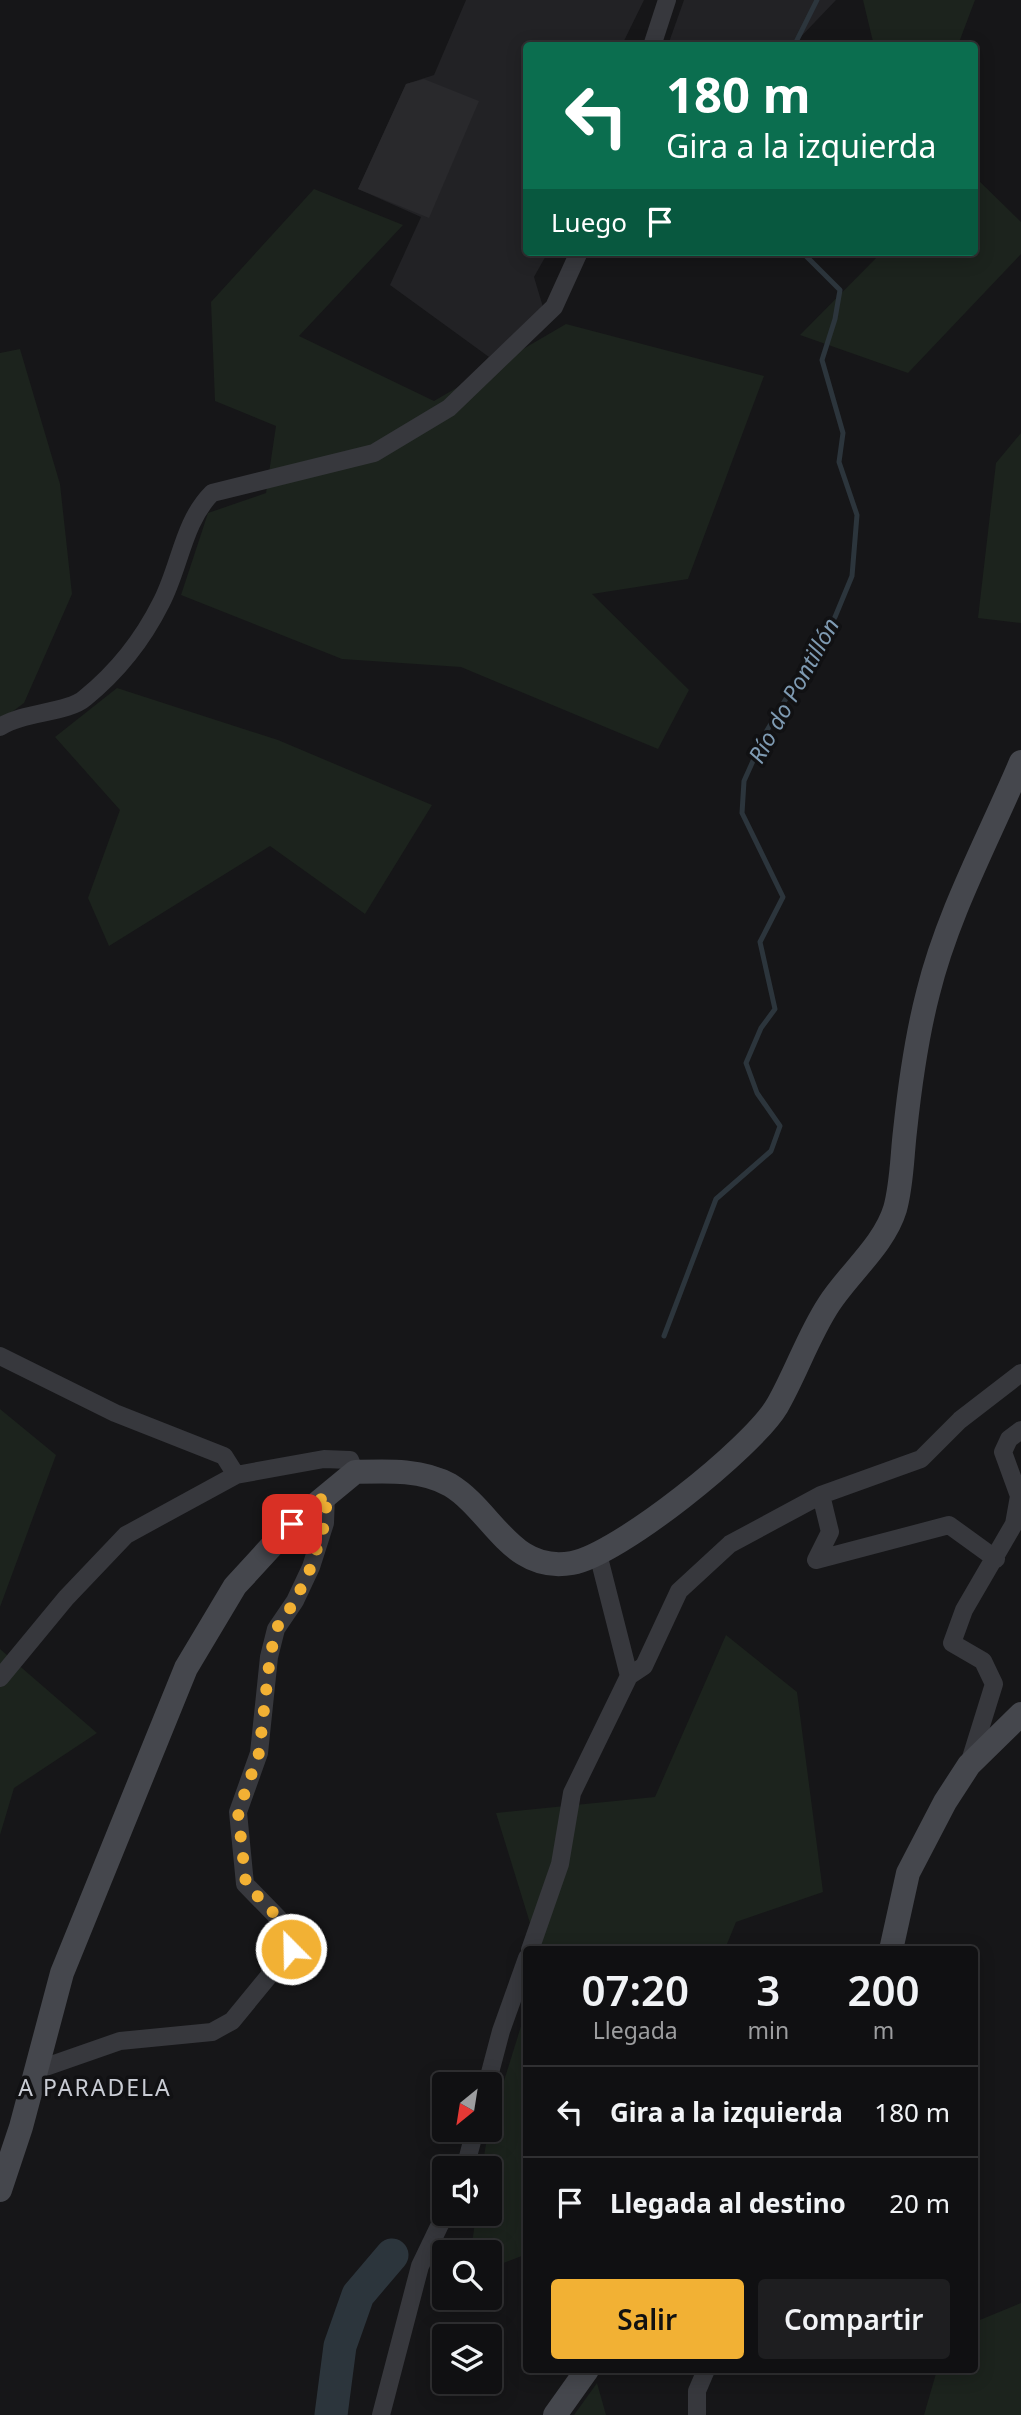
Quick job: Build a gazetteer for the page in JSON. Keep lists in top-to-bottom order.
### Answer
{
  "districts": ["A PARADELA"],
  "water": ["Río do Pontillón"],
  "north": "bottom left",
  "page": {
    "turn": ["180 m", "Gira a la izquierda"],
    "then": "Luego",
    "eta": [
      "07:20",
      "Llegada",
      "3",
      "min",
      "200",
      "m"
    ],
    "list": [
      {
        "name": "Gira a la izquierda",
        "value": "180 m"
      },
      {
        "name": "Llegada al destino",
        "value": "20 m"
      }
    ],
    "buttons": ["Salir", "Compartir"]
  }
}
